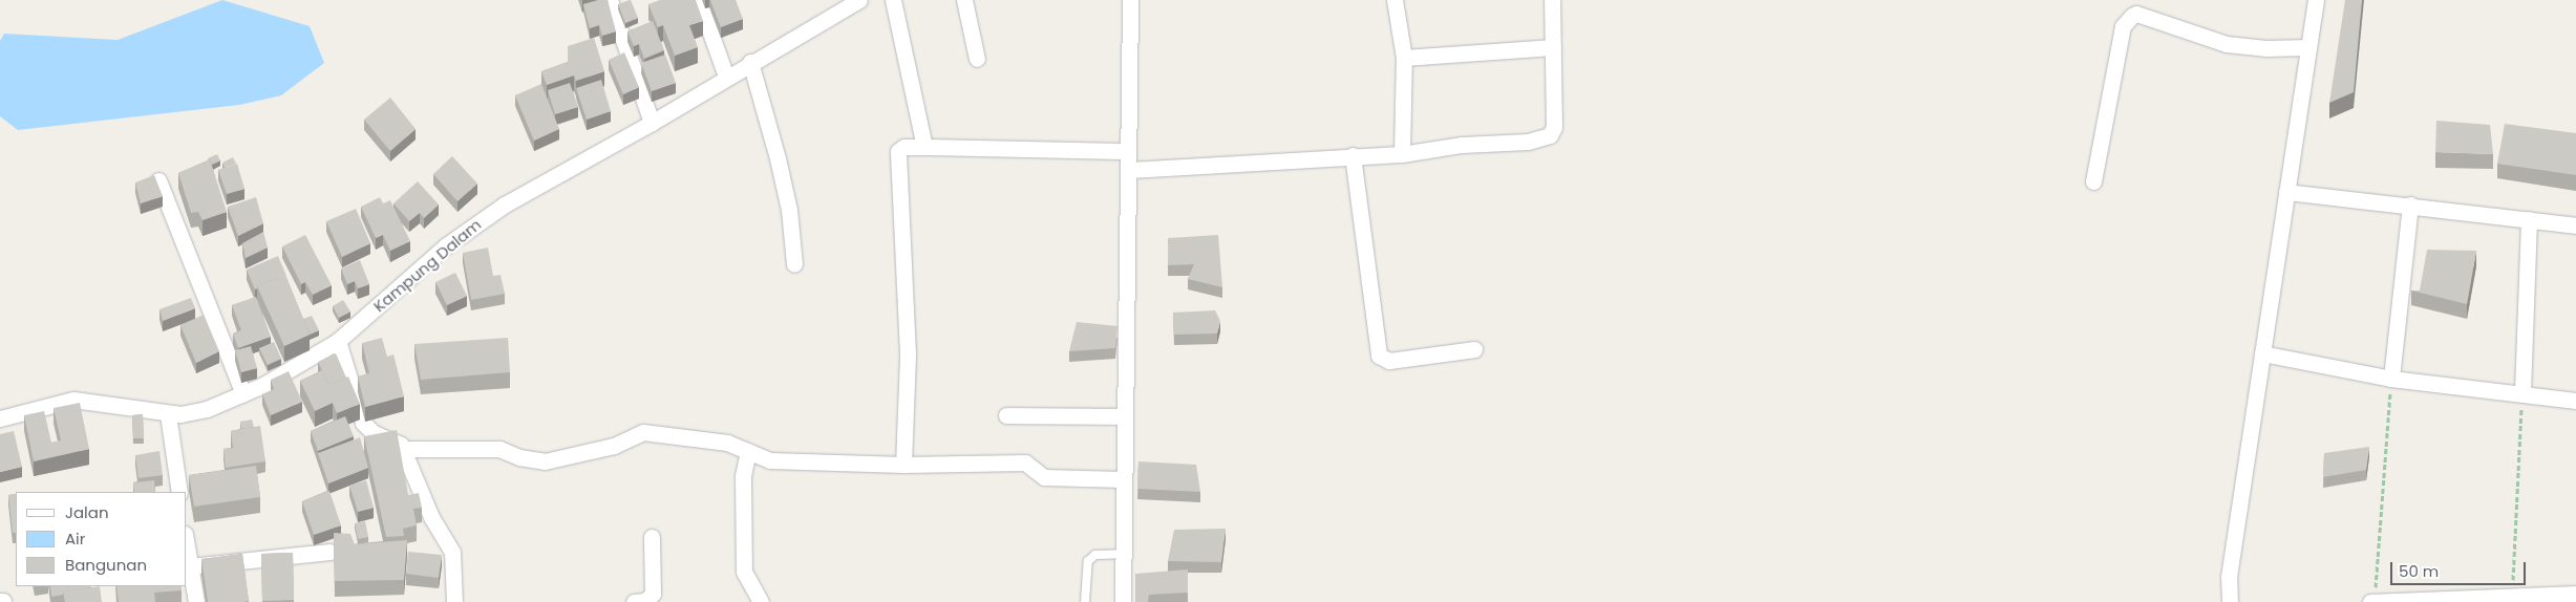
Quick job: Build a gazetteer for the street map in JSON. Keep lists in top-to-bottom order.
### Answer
{
  "streets": {
    "street": ["Kampung Dalam"]
  },
  "legend": ["Jalan", "Air", "Bangunan"],
  "scale_bar": "50 m"
}
